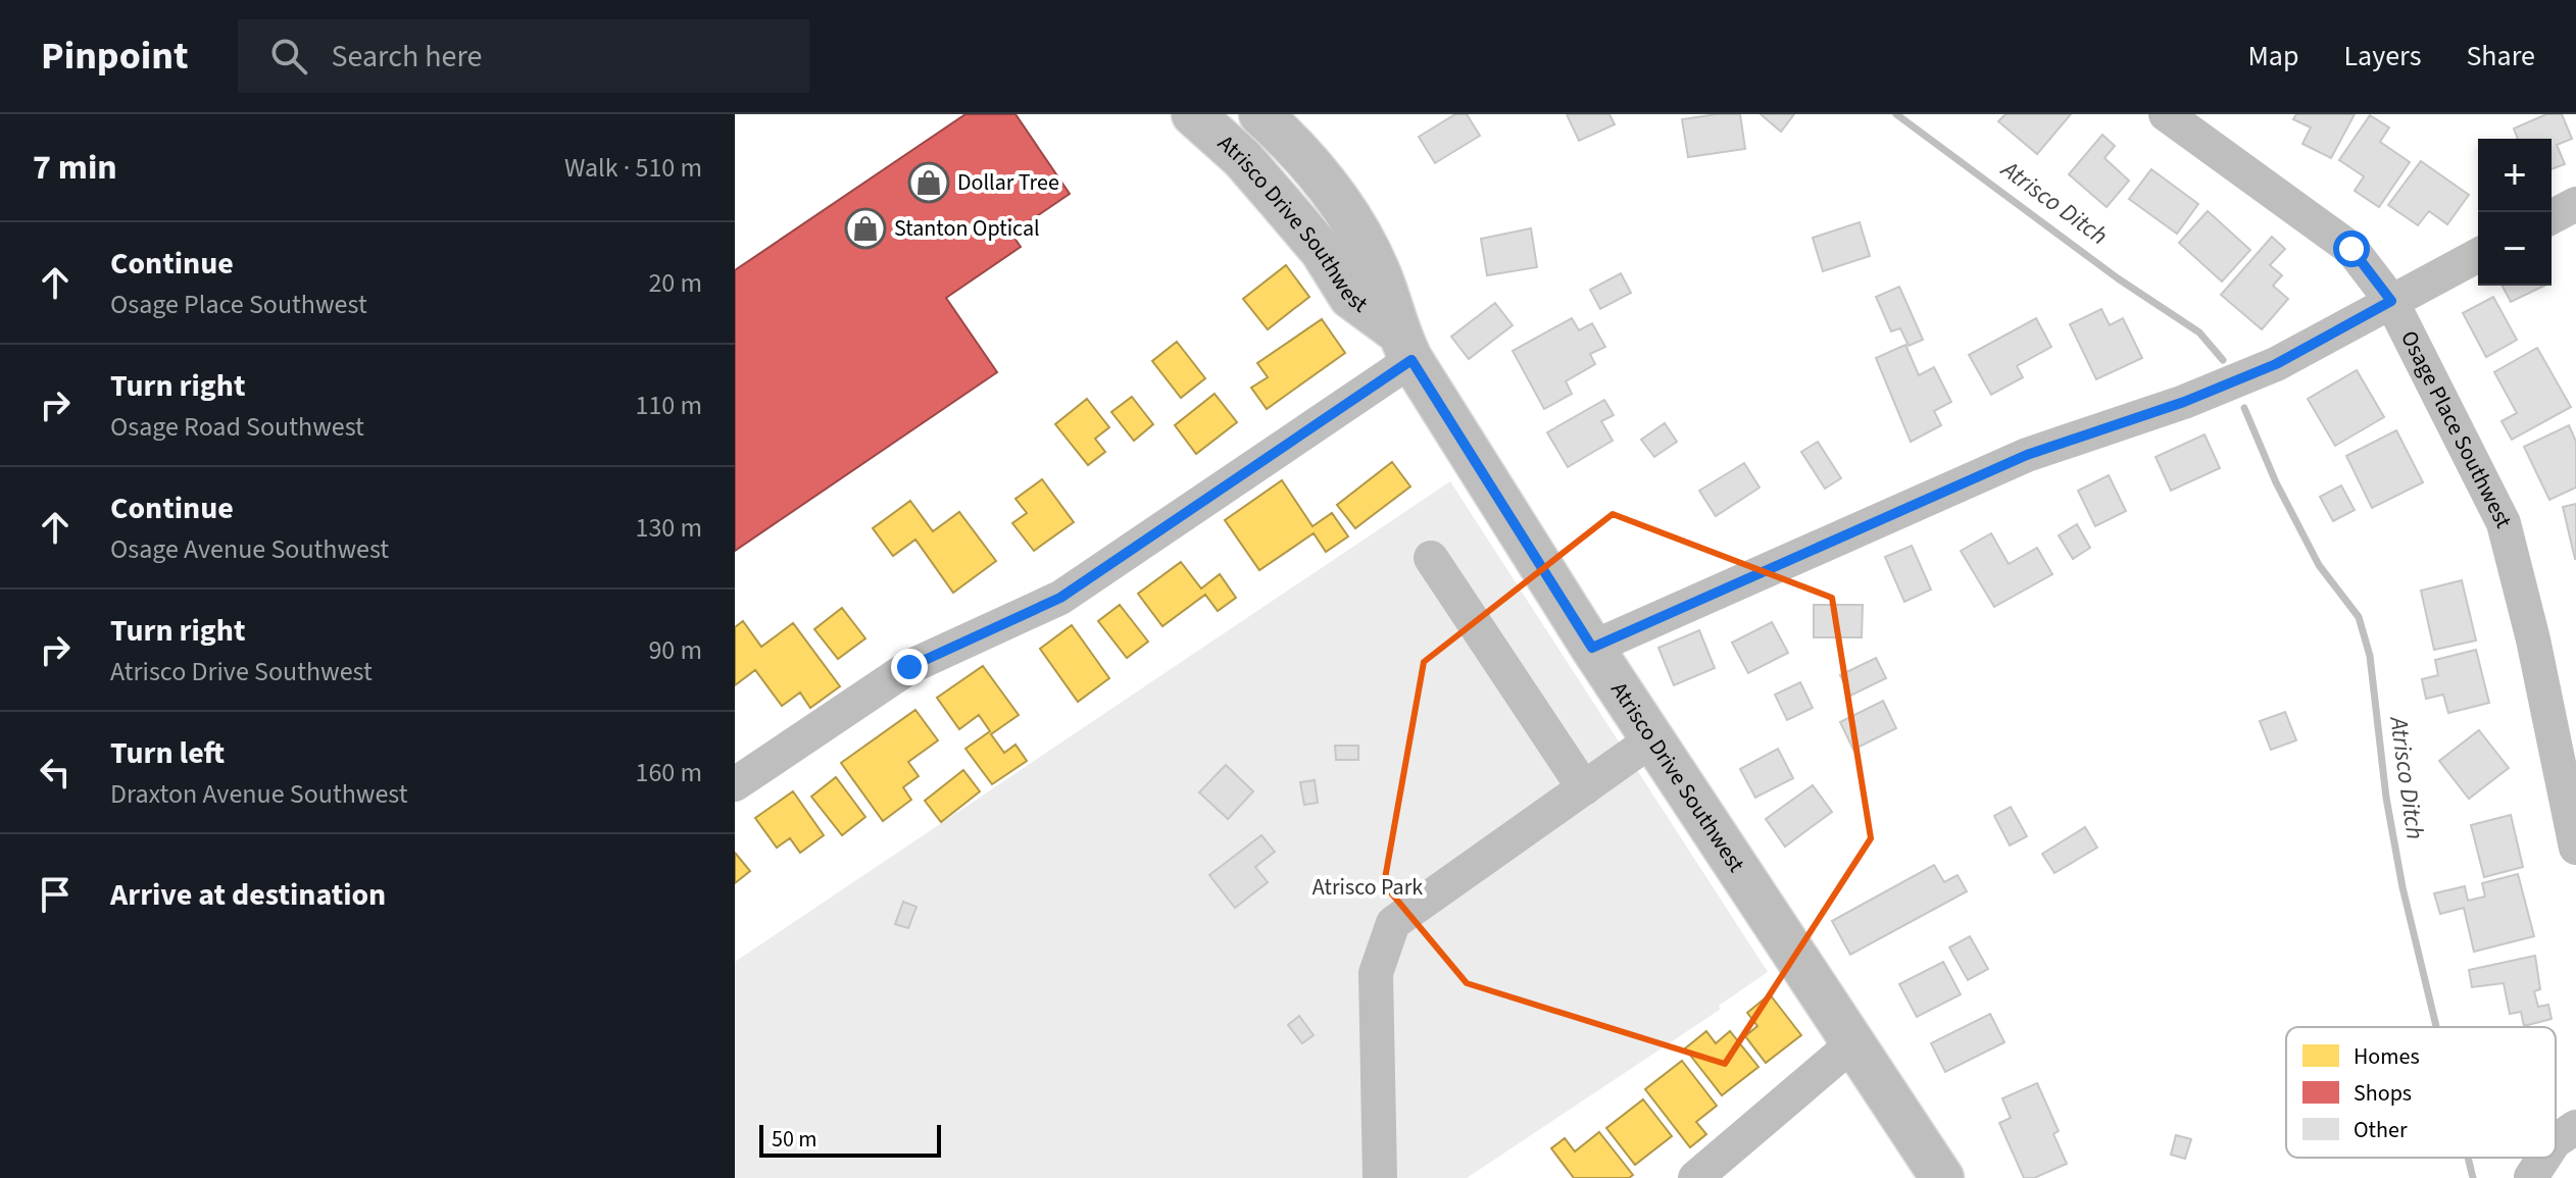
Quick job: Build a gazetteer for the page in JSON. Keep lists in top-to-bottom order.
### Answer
{
  "streets": {
    "main road": ["Atrisco Drive Southwest"],
    "street": ["Osage Place Southwest"]
  },
  "water": ["Atrisco Ditch"],
  "parks": ["Atrisco Park"],
  "places": {
    "shop": ["Dollar Tree", "Stanton Optical"]
  },
  "legend": ["Homes", "Shops", "Other"],
  "scale_bar": "50 m",
  "page": {
    "header": "Pinpoint",
    "search": "Search here",
    "nav": ["Map", "Layers", "Share"],
    "heading": ["7 min", "Walk · 510 m"],
    "map_buttons": ["+", "−"],
    "list": [
      ["Continue", "Osage Place Southwest", "20 m"],
      ["Turn right", "Osage Road Southwest", "110 m"],
      ["Continue", "Osage Avenue Southwest", "130 m"],
      ["Turn right", "Atrisco Drive Southwest", "90 m"],
      ["Turn left", "Draxton Avenue Southwest", "160 m"],
      "Arrive at destination"
    ],
    "scale": "50 m"
  }
}
